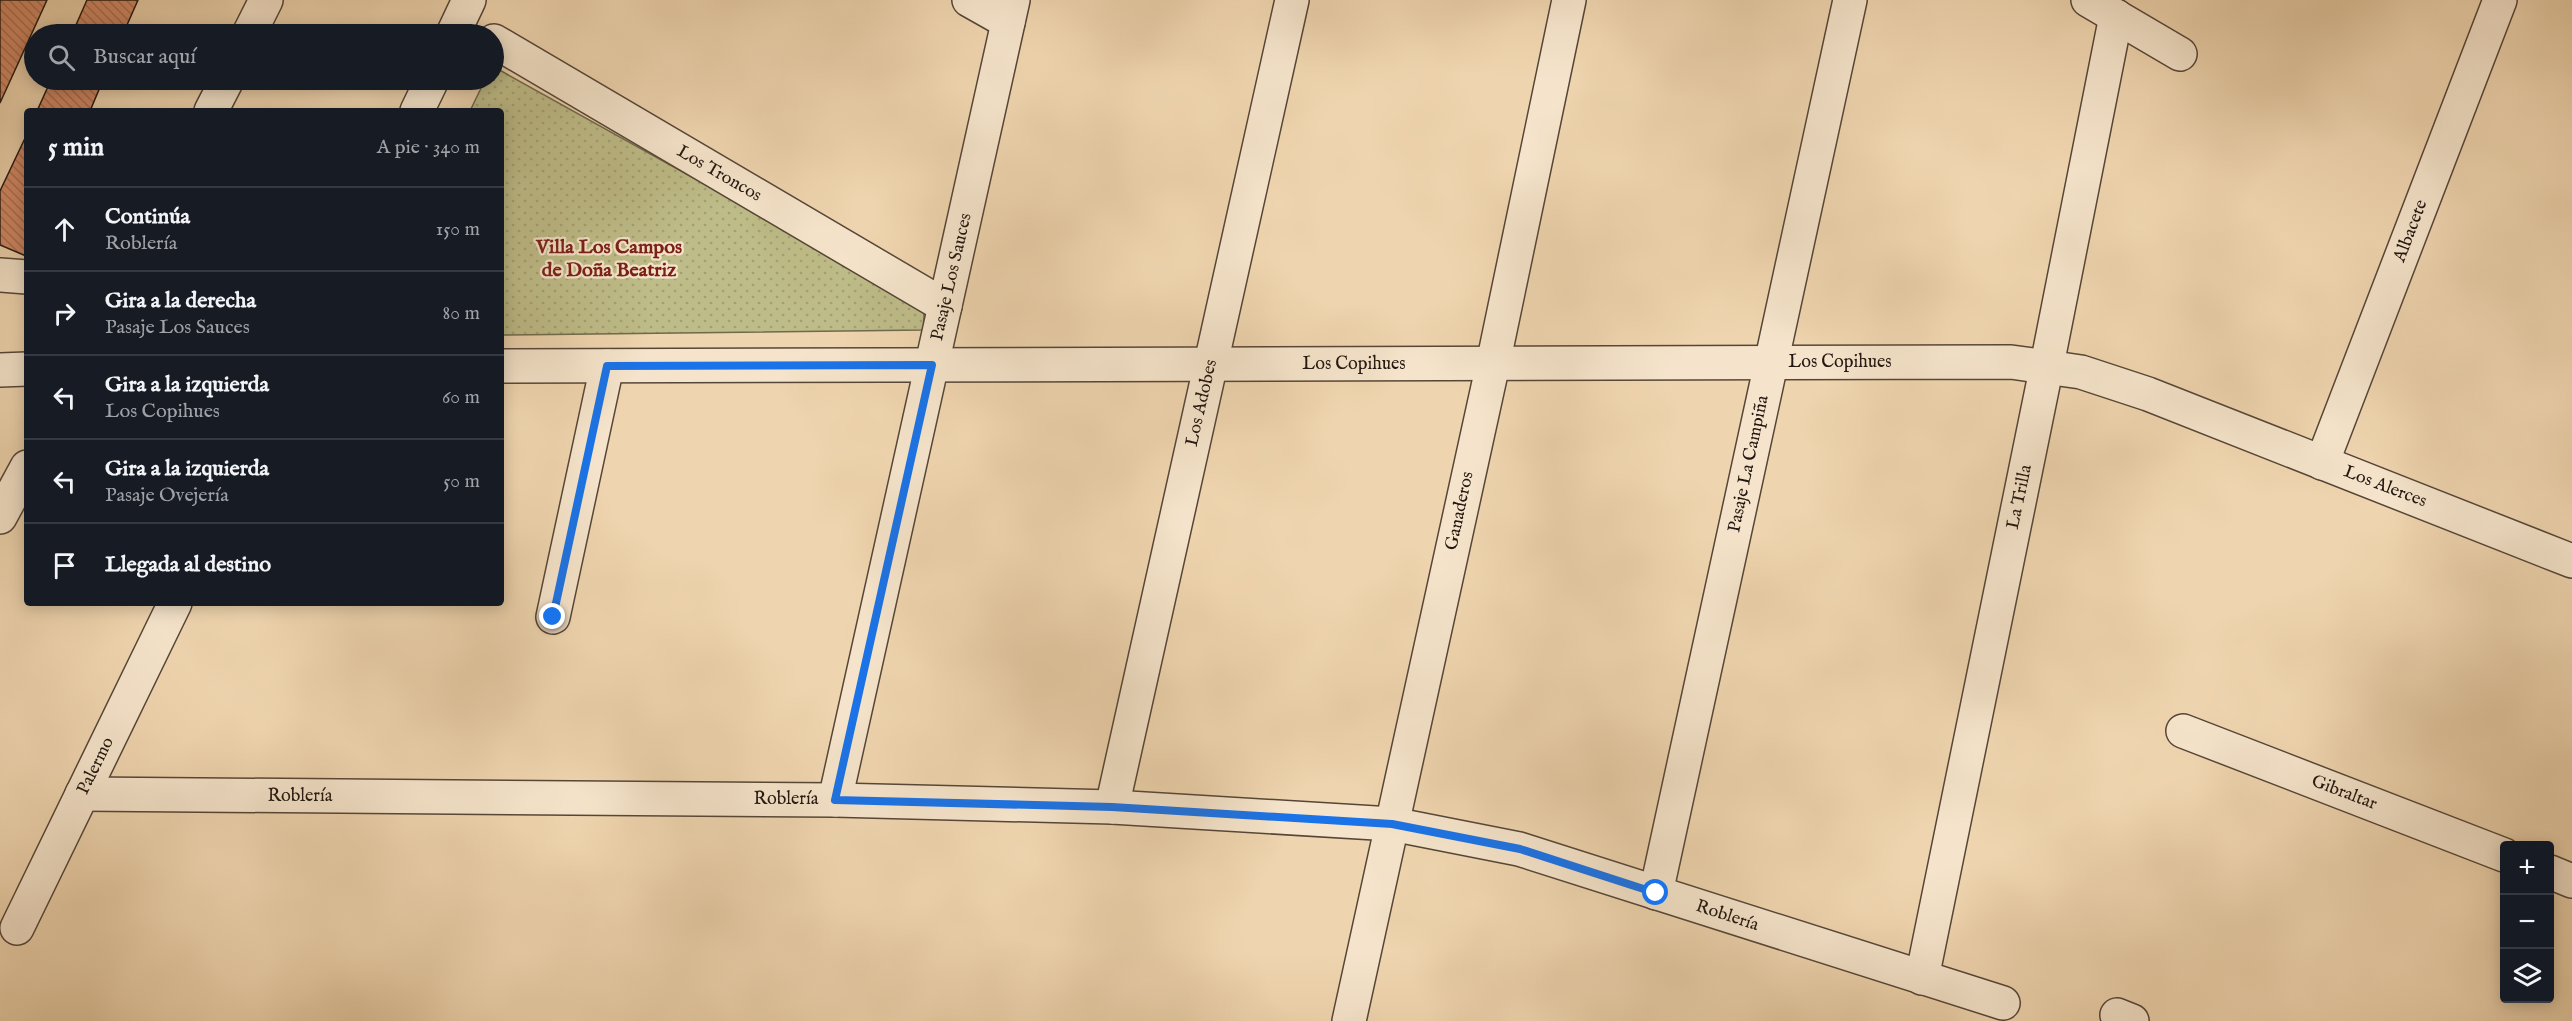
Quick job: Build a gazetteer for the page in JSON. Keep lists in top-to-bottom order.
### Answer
{
  "streets": {
    "street": [
      "Los Troncos",
      "Albacete",
      "Pasaje Los Sauces",
      "Los Copihues",
      "Los Adobes",
      "Pasaje La Campiña",
      "Los Alerces",
      "La Trilla",
      "Ganaderos",
      "Palermo",
      "Gibraltar",
      "Roblería"
    ]
  },
  "crossings": [
    ["Los Troncos", "Pasaje Los Sauces"],
    ["Albacete", "Los Alerces"],
    ["Pasaje Los Sauces", "Los Copihues"],
    ["Pasaje Los Sauces", "Roblería"],
    ["Los Copihues", "Los Adobes"],
    ["Los Copihues", "Pasaje La Campiña"],
    ["Los Copihues", "Los Alerces"],
    ["Los Copihues", "La Trilla"],
    ["Los Copihues", "Ganaderos"],
    ["Los Adobes", "Roblería"],
    ["Pasaje La Campiña", "Roblería"],
    ["La Trilla", "Roblería"],
    ["Ganaderos", "Roblería"],
    ["Palermo", "Roblería"]
  ],
  "districts": ["Villa Los Campos de Doña Beatriz"],
  "page": {
    "search": "Buscar aquí",
    "heading": ["5 min", "A pie · 340 m"],
    "list": [
      ["Continúa", "Roblería", "150 m"],
      ["Gira a la derecha", "Pasaje Los Sauces", "80 m"],
      ["Gira a la izquierda", "Los Copihues", "60 m"],
      ["Gira a la izquierda", "Pasaje Ovejería", "50 m"],
      "Llegada al destino"
    ],
    "map_buttons": ["+", "−"]
  }
}
